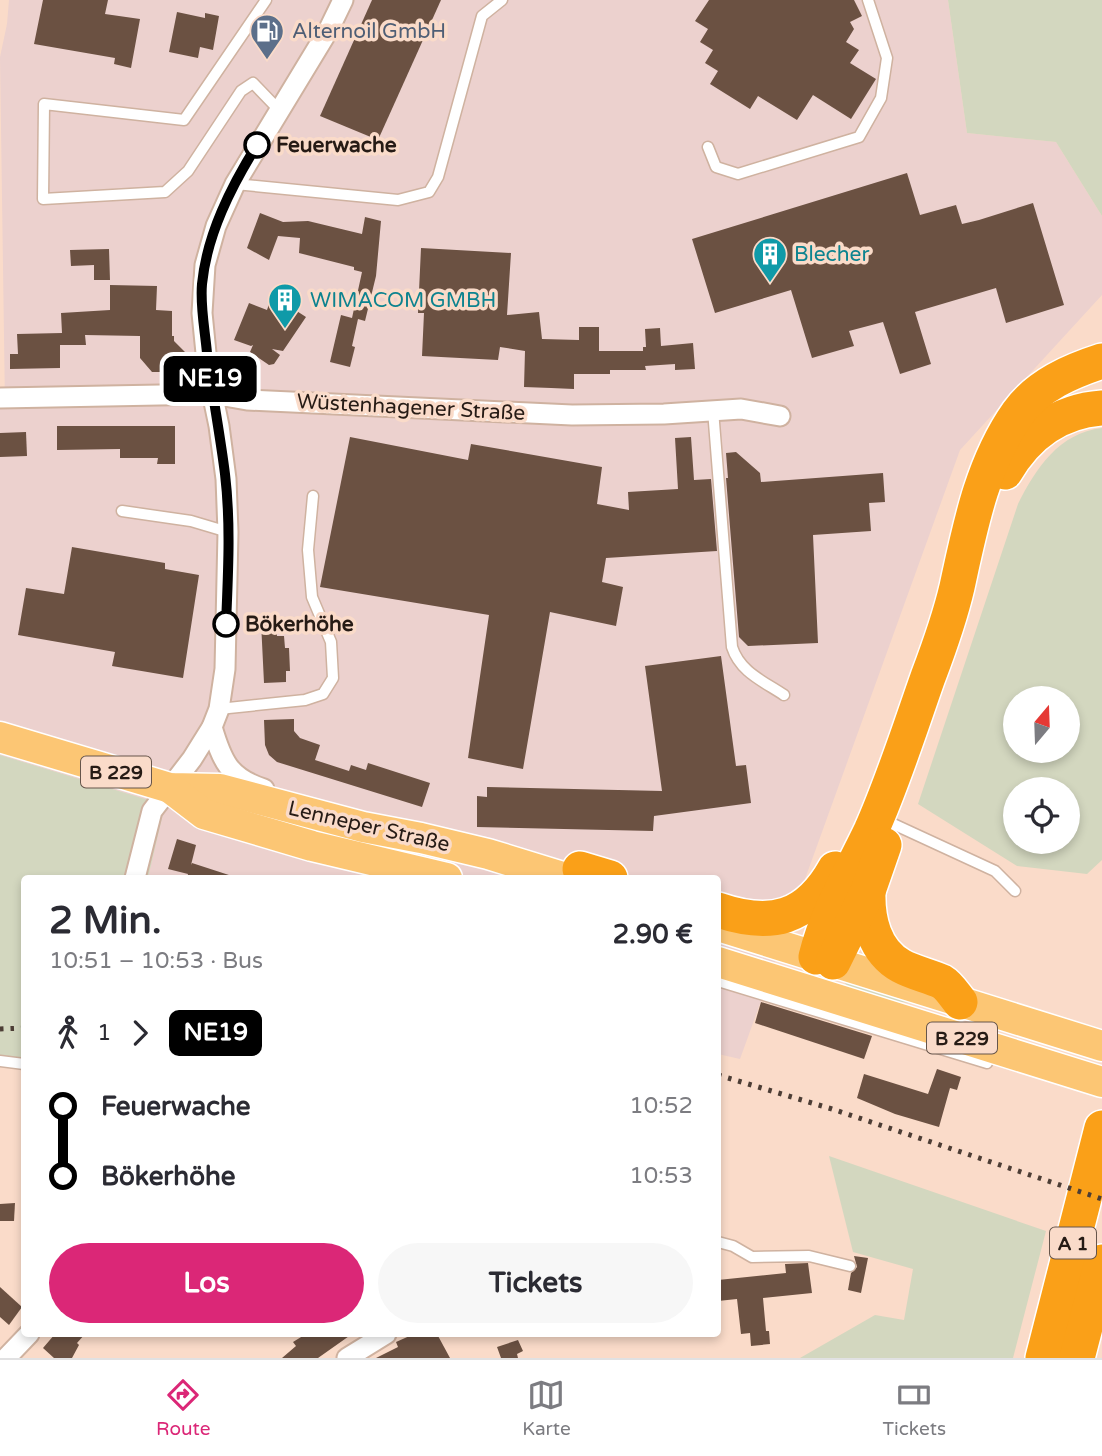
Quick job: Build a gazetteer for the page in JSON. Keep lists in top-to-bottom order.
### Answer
{
  "streets": {
    "highway": ["A 1"],
    "main road": ["B 229", "Lenneper Straße"],
    "street": ["Wüstenhagener Straße"]
  },
  "places": {
    "fuel station": ["Alternoil GmbH"],
    "other": ["Feuerwache", "Bökerhöhe"],
    "building": ["Blecher", "WIMACOM GMBH"]
  },
  "lines": ["bus line NE19"],
  "north": "top",
  "page": {
    "on_map": "NE19",
    "heading": ["2 Min.", "10:51 – 10:53 · Bus", "2.90 €"],
    "legs": ["1", "NE19"],
    "list": [
      {
        "name": "Feuerwache",
        "value": "10:52"
      },
      {
        "name": "Bökerhöhe",
        "value": "10:53"
      }
    ],
    "buttons": ["Los", "Tickets"],
    "tabs": ["Route", "Karte", "Tickets"]
  }
}
